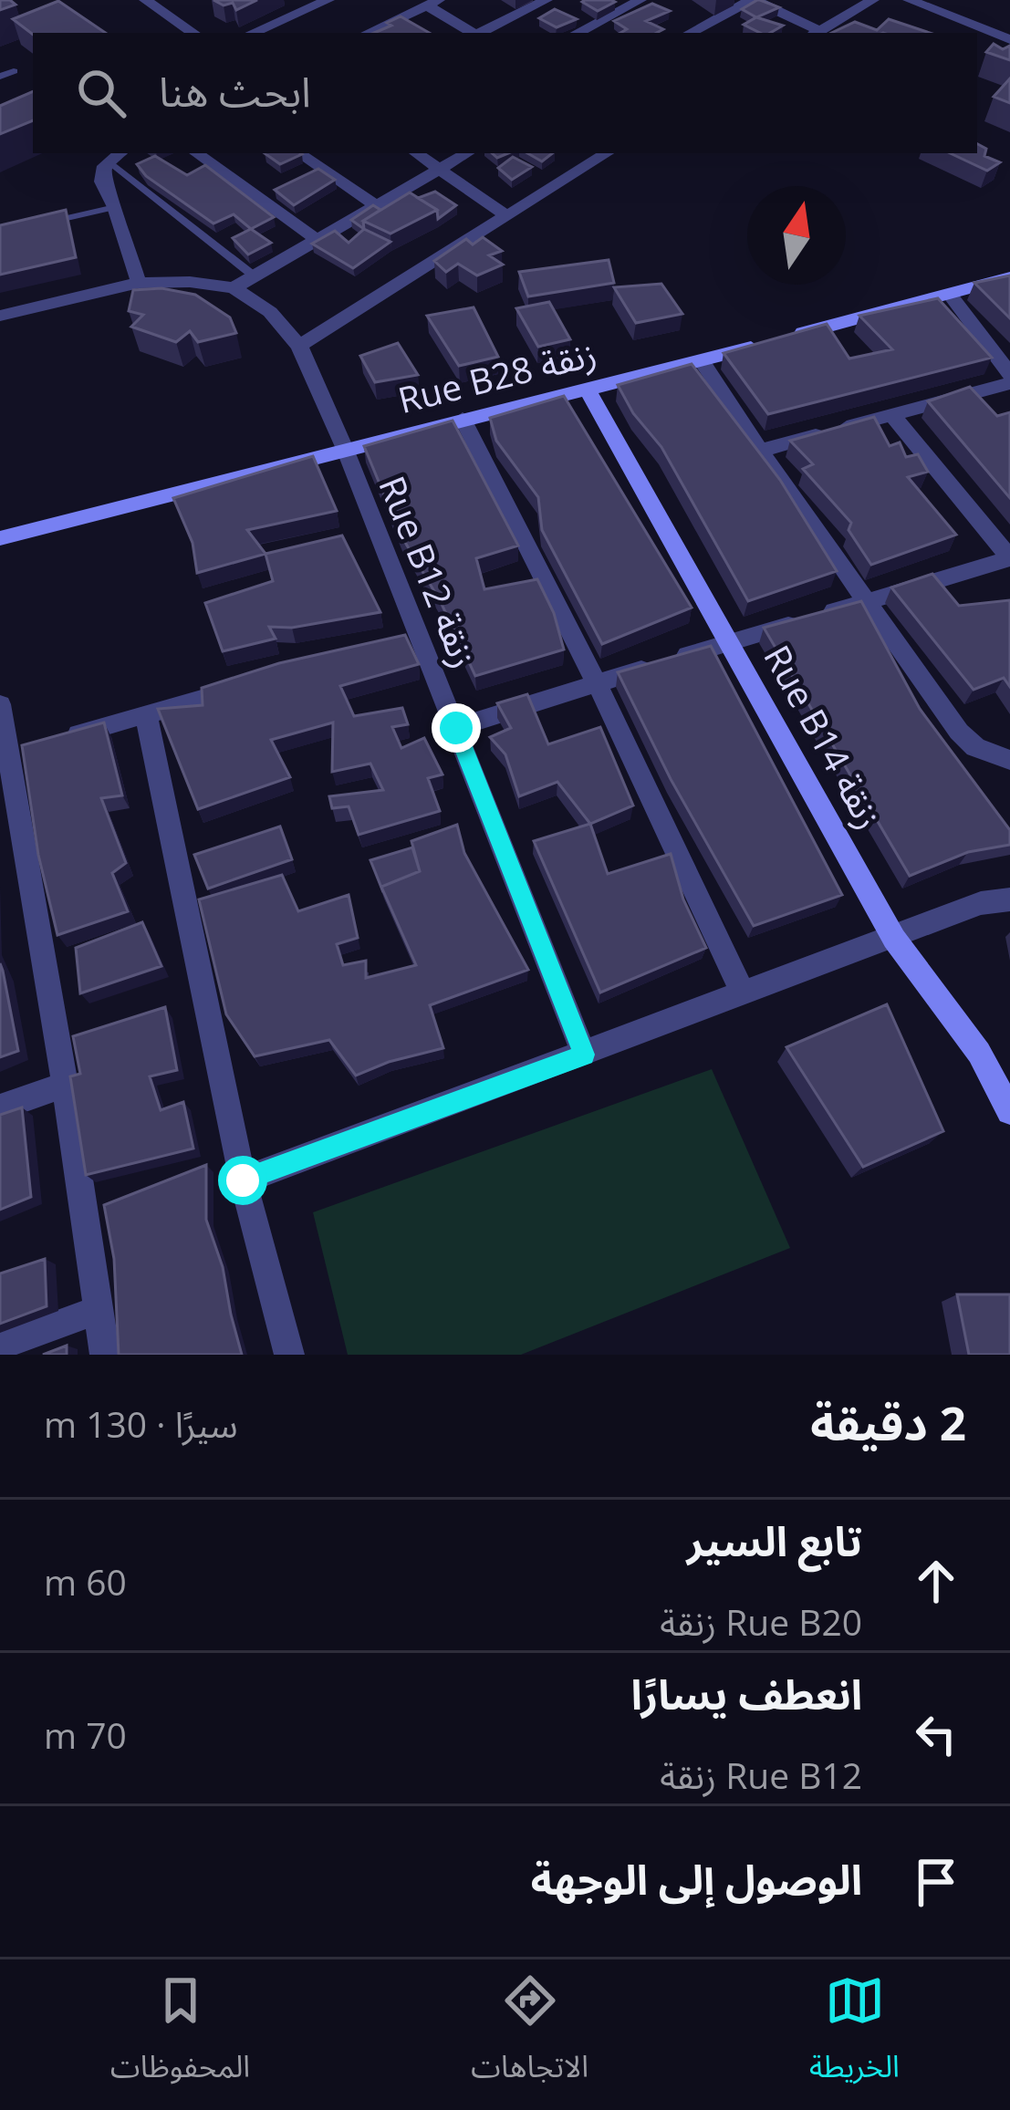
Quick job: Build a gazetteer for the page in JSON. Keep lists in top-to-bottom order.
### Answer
{
  "streets": {
    "street": ["Rue B28 زنقة", "Rue B12 زنقة", "Rue B14 زنقة"]
  },
  "crossings": [
    ["Rue B28 زنقة", "Rue B12 زنقة"],
    ["Rue B28 زنقة", "Rue B14 زنقة"]
  ],
  "north": "top",
  "page": {
    "search": "ابحث هنا",
    "heading": ["2 دقيقة", "سيرًا · 130 m"],
    "list": [
      ["تابع السير", "Rue B20 زنقة", "60 m"],
      ["انعطف يسارًا", "Rue B12 زنقة", "70 m"],
      "الوصول إلى الوجهة"
    ],
    "nav": ["الخريطة", "الاتجاهات", "المحفوظات"]
  }
}
